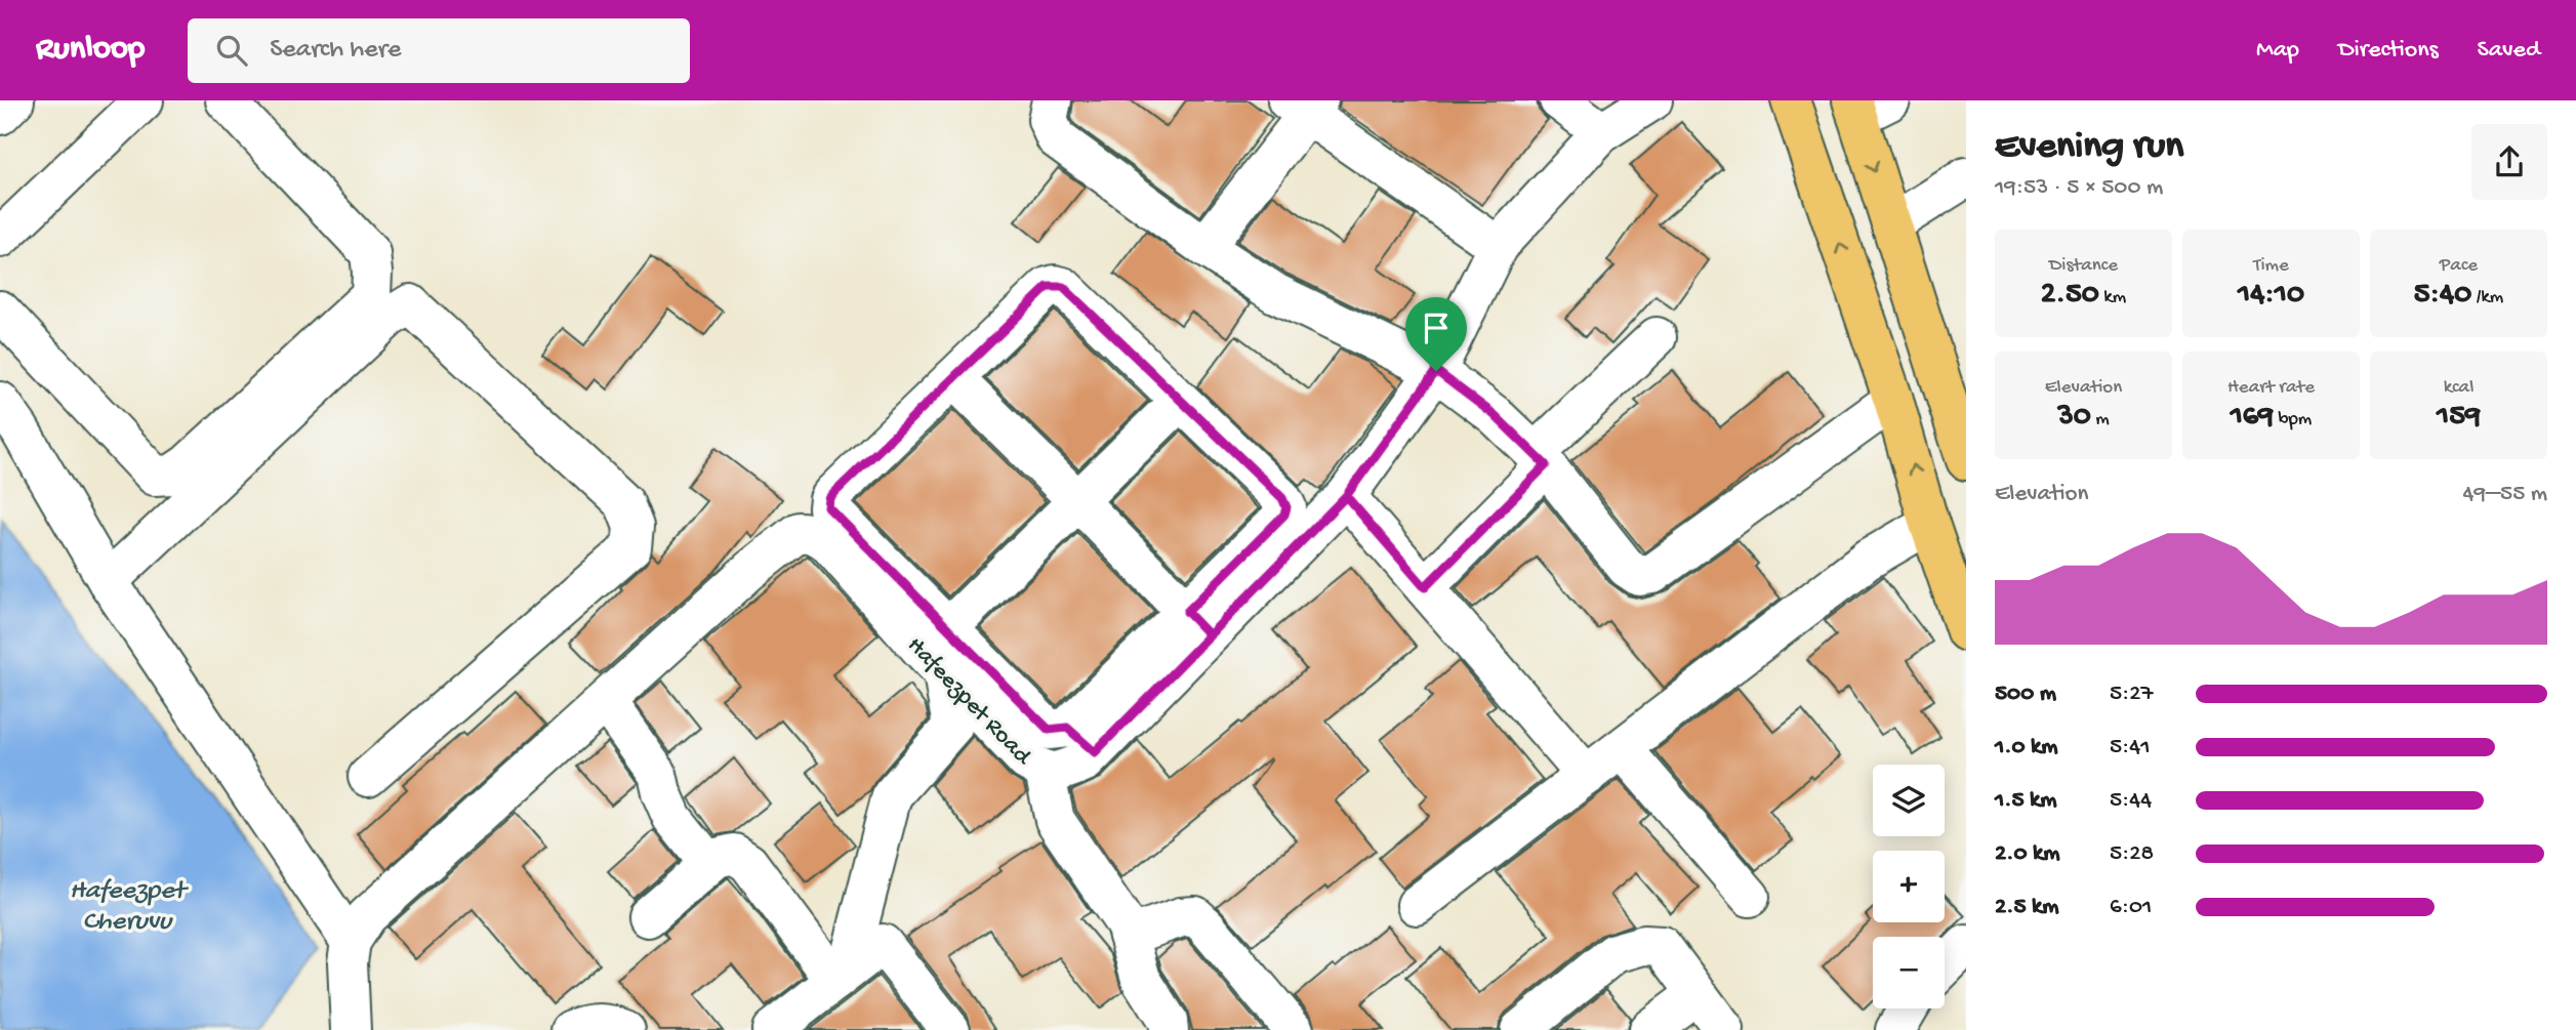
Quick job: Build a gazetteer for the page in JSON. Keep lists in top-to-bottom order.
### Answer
{
  "streets": {
    "street": ["Hafeezpet Road"]
  },
  "water": ["Hafeezpet Cheruvu"],
  "page": {
    "header": "Runloop",
    "search": "Search here",
    "nav": ["Map", "Directions", "Saved"],
    "heading": ["Evening run", "19:53 · 5 × 500 m"],
    "stats": [
      ["Distance", "2.50 km"],
      ["Time", "14:10"],
      ["Pace", "5:40 /km"],
      ["Elevation", "30 m"],
      ["Heart rate", "169 bpm"],
      ["kcal", "159"]
    ],
    "chart": ["Elevation", "49–55 m"],
    "list": [
      {
        "name": "500 m",
        "note": "5:27"
      },
      {
        "name": "1.0 km",
        "note": "5:41"
      },
      {
        "name": "1.5 km",
        "note": "5:44"
      },
      {
        "name": "2.0 km",
        "note": "5:28"
      },
      {
        "name": "2.5 km",
        "note": "6:01"
      }
    ],
    "map_buttons": ["+", "−"]
  }
}
